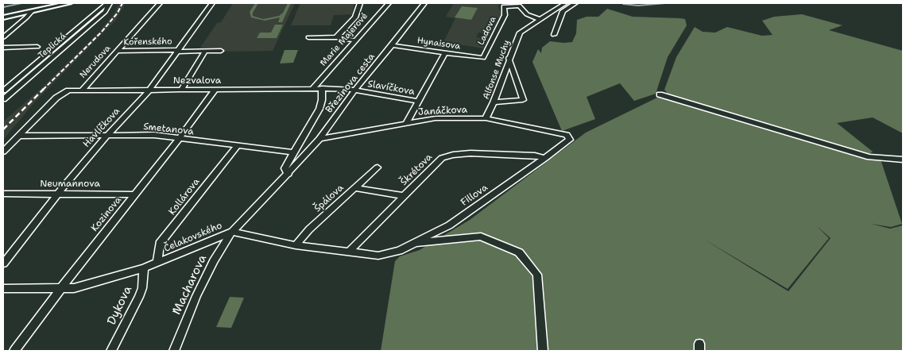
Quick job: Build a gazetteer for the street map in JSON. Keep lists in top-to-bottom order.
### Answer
{
  "streets": {
    "street": [
      "Ladova",
      "Marie Majerové",
      "Kořenského",
      "Hynaisova",
      "Teplická",
      "Nerudova",
      "Alfonse Muchy",
      "Nezvalova",
      "Březinova cesta",
      "Slavíčkova",
      "Janáčkova",
      "Havlíčkova",
      "Smetanova",
      "Škrétova",
      "Neumannova",
      "Fillova",
      "Kollárova",
      "Špálova",
      "Kozinova",
      "Čelakovského",
      "Macharova",
      "Dykova"
    ]
  },
  "crossings": [
    ["Ladova", "Hynaisova"],
    ["Ladova", "Alfonse Muchy"],
    ["Marie Majerové", "Nezvalova"],
    ["Marie Majerové", "Slavíčkova"],
    ["Kořenského", "Nerudova"],
    ["Kořenského", "Havlíčkova"],
    ["Hynaisova", "Březinova cesta"],
    ["Nerudova", "Nezvalova"],
    ["Nerudova", "Smetanova"],
    ["Alfonse Muchy", "Janáčkova"],
    ["Nezvalova", "Slavíčkova"],
    ["Nezvalova", "Havlíčkova"],
    ["Nezvalova", "Kozinova"],
    ["Březinova cesta", "Slavíčkova"],
    ["Březinova cesta", "Janáčkova"],
    ["Březinova cesta", "Čelakovského"],
    ["Janáčkova", "Fillova"],
    ["Havlíčkova", "Smetanova"],
    ["Havlíčkova", "Neumannova"],
    ["Smetanova", "Kollárova"],
    ["Smetanova", "Kozinova"],
    ["Škrétova", "Fillova"],
    ["Neumannova", "Kozinova"],
    ["Kollárova", "Čelakovského"],
    ["Kozinova", "Čelakovského"],
    ["Čelakovského", "Macharova"],
    ["Čelakovského", "Dykova"]
  ]
}
